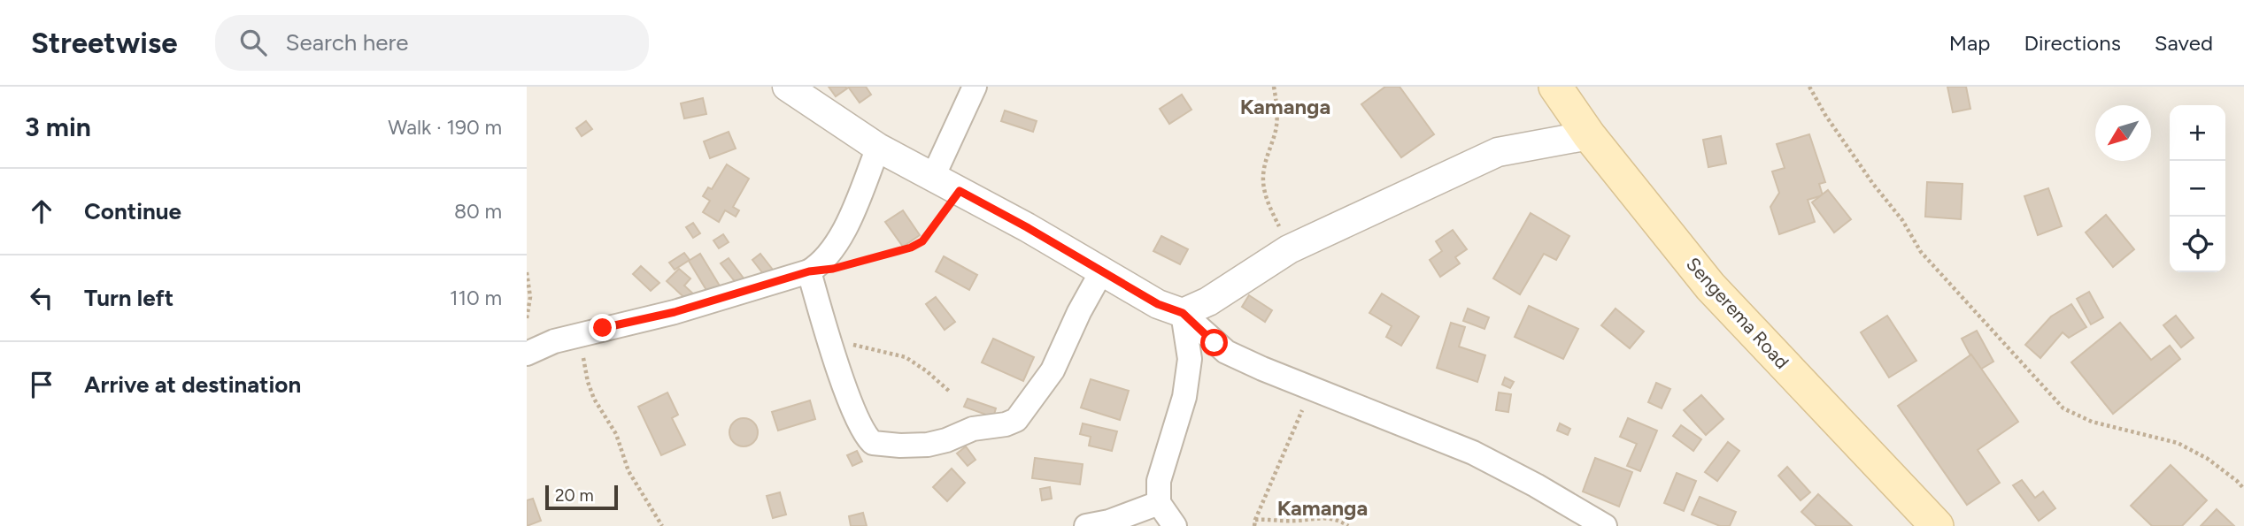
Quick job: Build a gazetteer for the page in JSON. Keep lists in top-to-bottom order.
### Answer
{
  "streets": {
    "main road": ["Sengerema Road"]
  },
  "districts": ["Kamanga", "Kamanga"],
  "scale_bar": "20 m",
  "north": "bottom left",
  "page": {
    "header": "Streetwise",
    "search": "Search here",
    "nav": ["Map", "Directions", "Saved"],
    "heading": ["3 min", "Walk · 190 m"],
    "map_buttons": ["+", "−"],
    "list": [
      ["Continue", "80 m"],
      ["Turn left", "110 m"],
      "Arrive at destination"
    ],
    "scale": "20 m"
  }
}
